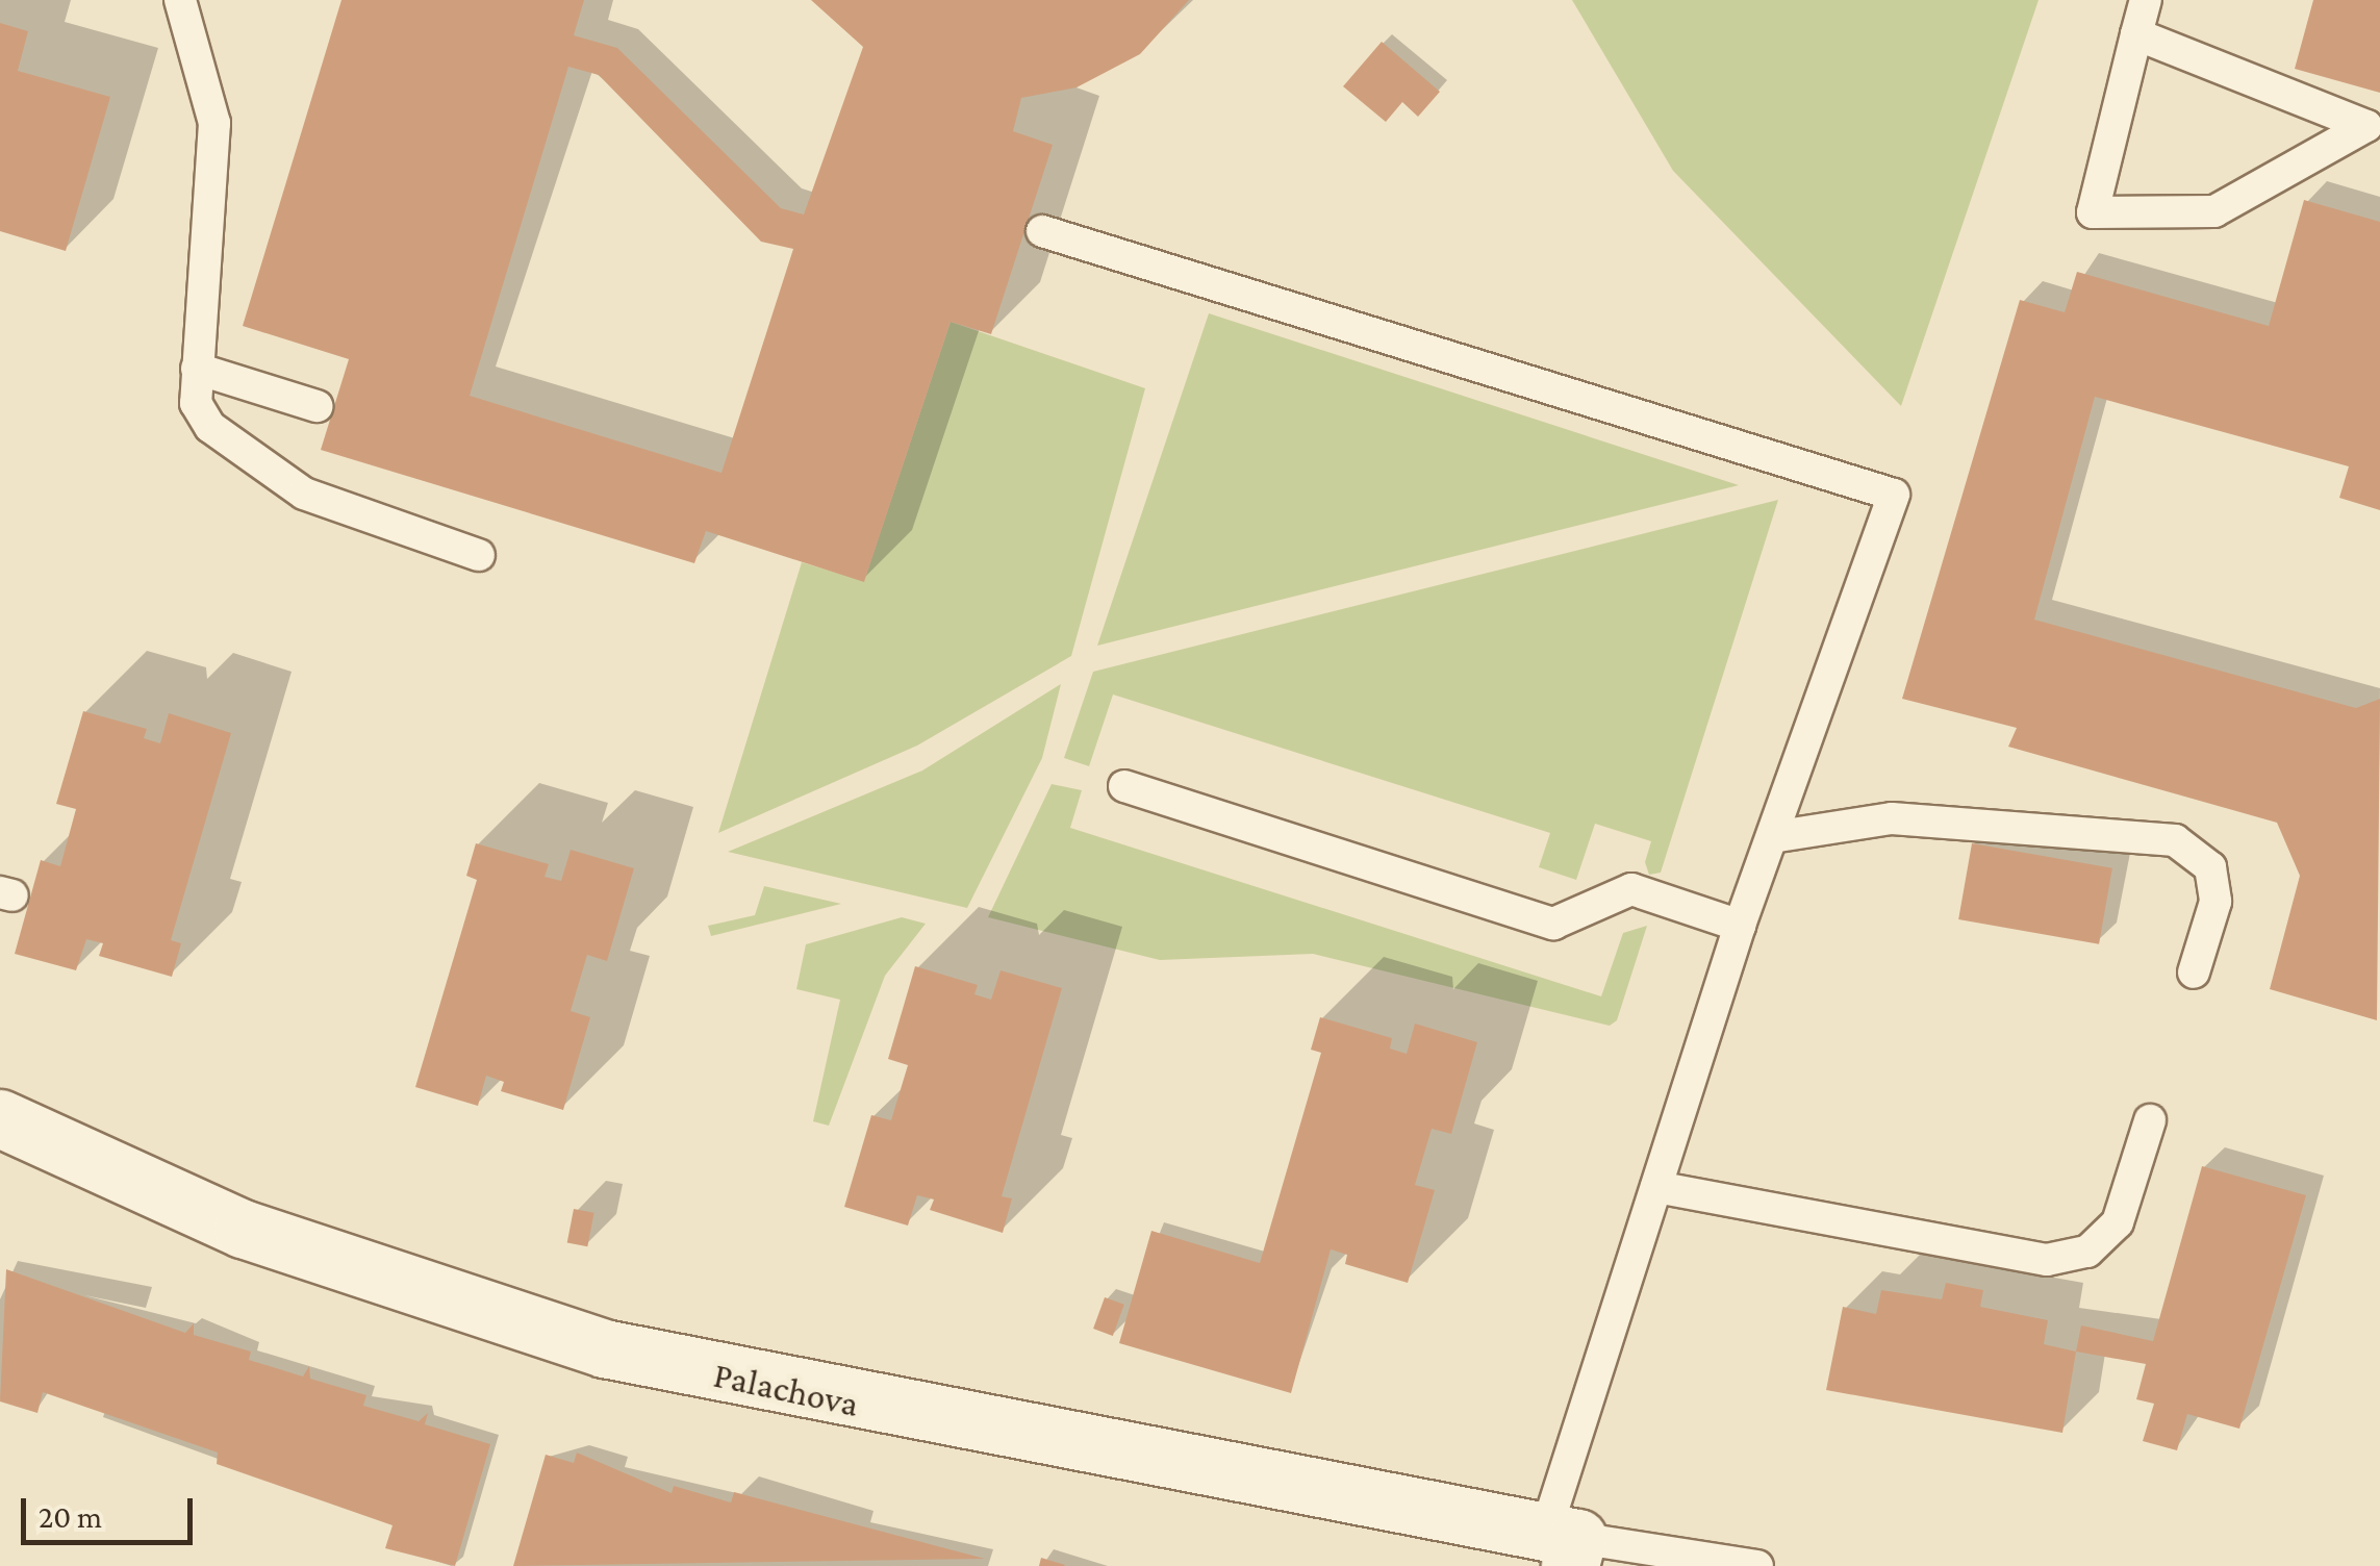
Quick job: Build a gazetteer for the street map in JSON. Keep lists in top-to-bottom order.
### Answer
{
  "streets": {
    "street": ["Palachova"]
  },
  "scale_bar": "20 m"
}
